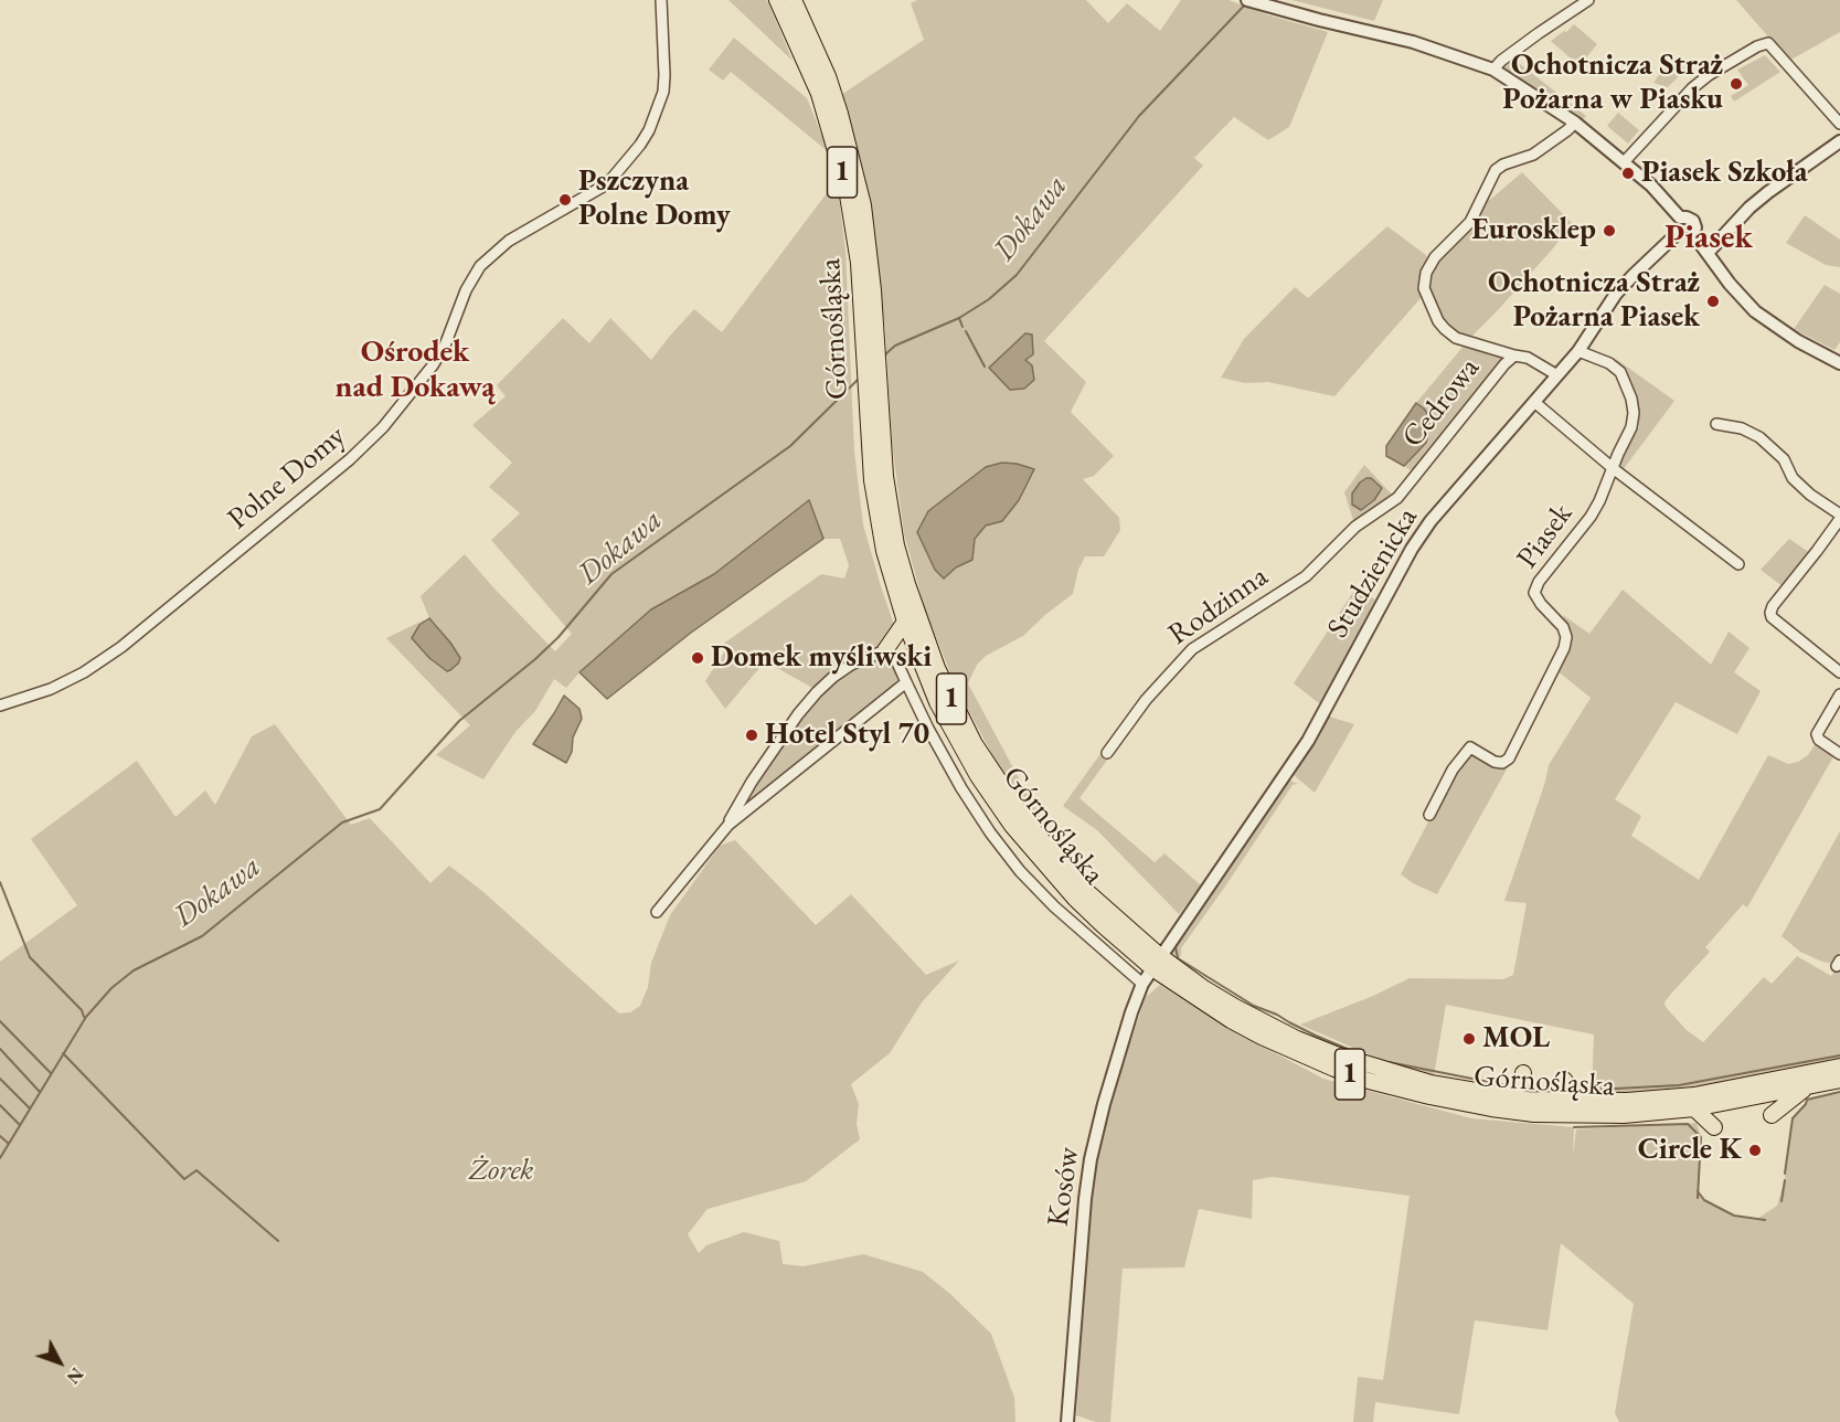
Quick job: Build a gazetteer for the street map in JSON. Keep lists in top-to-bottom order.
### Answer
{
  "streets": {
    "main road": ["1", "Górnośląska"],
    "street": [
      "Cedrowa",
      "Polne Domy",
      "Piasek",
      "Studzienicka",
      "Rodzinna",
      "Kosów"
    ]
  },
  "crossings": [
    ["Górnośląska", "Studzienicka"],
    ["Górnośląska", "Kosów"],
    ["Cedrowa", "Studzienicka"],
    ["Cedrowa", "Rodzinna"],
    ["Piasek", "Studzienicka"],
    ["Studzienicka", "Kosów"]
  ],
  "districts": ["Piasek", "Ośrodek nad Dokawą"],
  "water": ["Dokawa"],
  "parks": ["Żorek"],
  "places": [
    "Ochotnicza Straż Pożarna w Piasku",
    "Piasek Szkoła",
    "Pszczyna Polne Domy",
    "Eurosklep",
    "Ochotnicza Straż Pożarna Piasek",
    "Domek myśliwski",
    "Hotel Styl 70",
    "MOL",
    "Circle K"
  ],
  "north": "bottom right"
}
